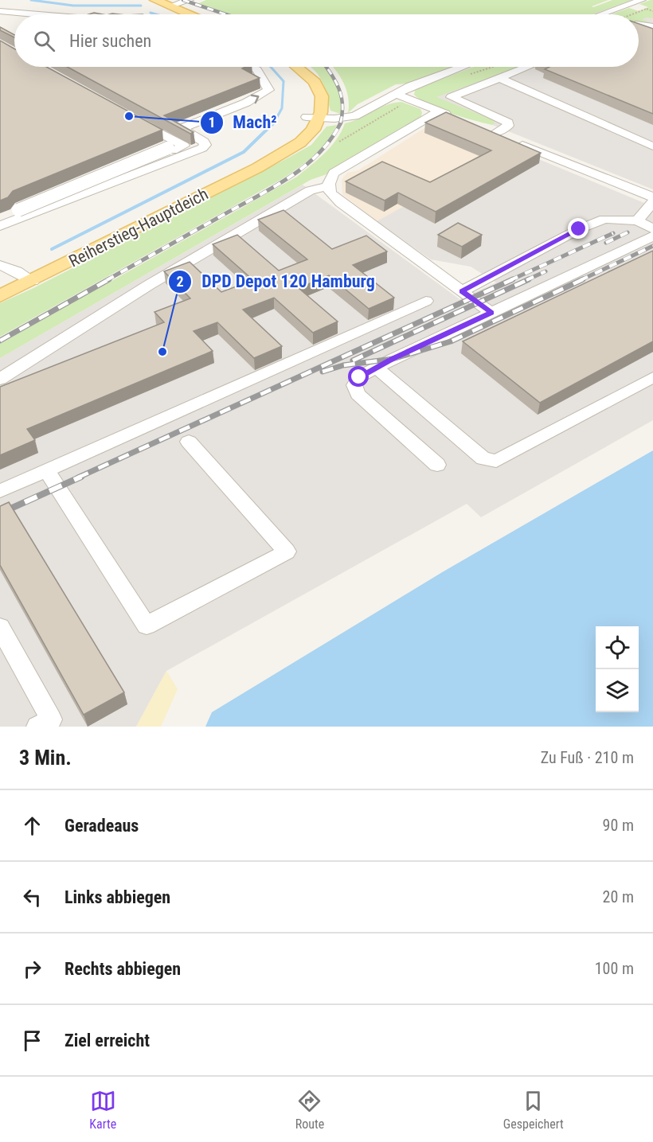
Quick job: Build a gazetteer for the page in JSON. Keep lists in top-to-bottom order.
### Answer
{
  "streets": {
    "main road": ["Reiherstieg-Hauptdeich"]
  },
  "places": ["Mach²", "DPD Depot 120 Hamburg"],
  "page": {
    "search": "Hier suchen",
    "heading": ["3 Min.", "Zu Fuß · 210 m"],
    "list": [
      ["Geradeaus", "90 m"],
      ["Links abbiegen", "20 m"],
      ["Rechts abbiegen", "100 m"],
      "Ziel erreicht"
    ],
    "nav": ["Karte", "Route", "Gespeichert"]
  }
}
